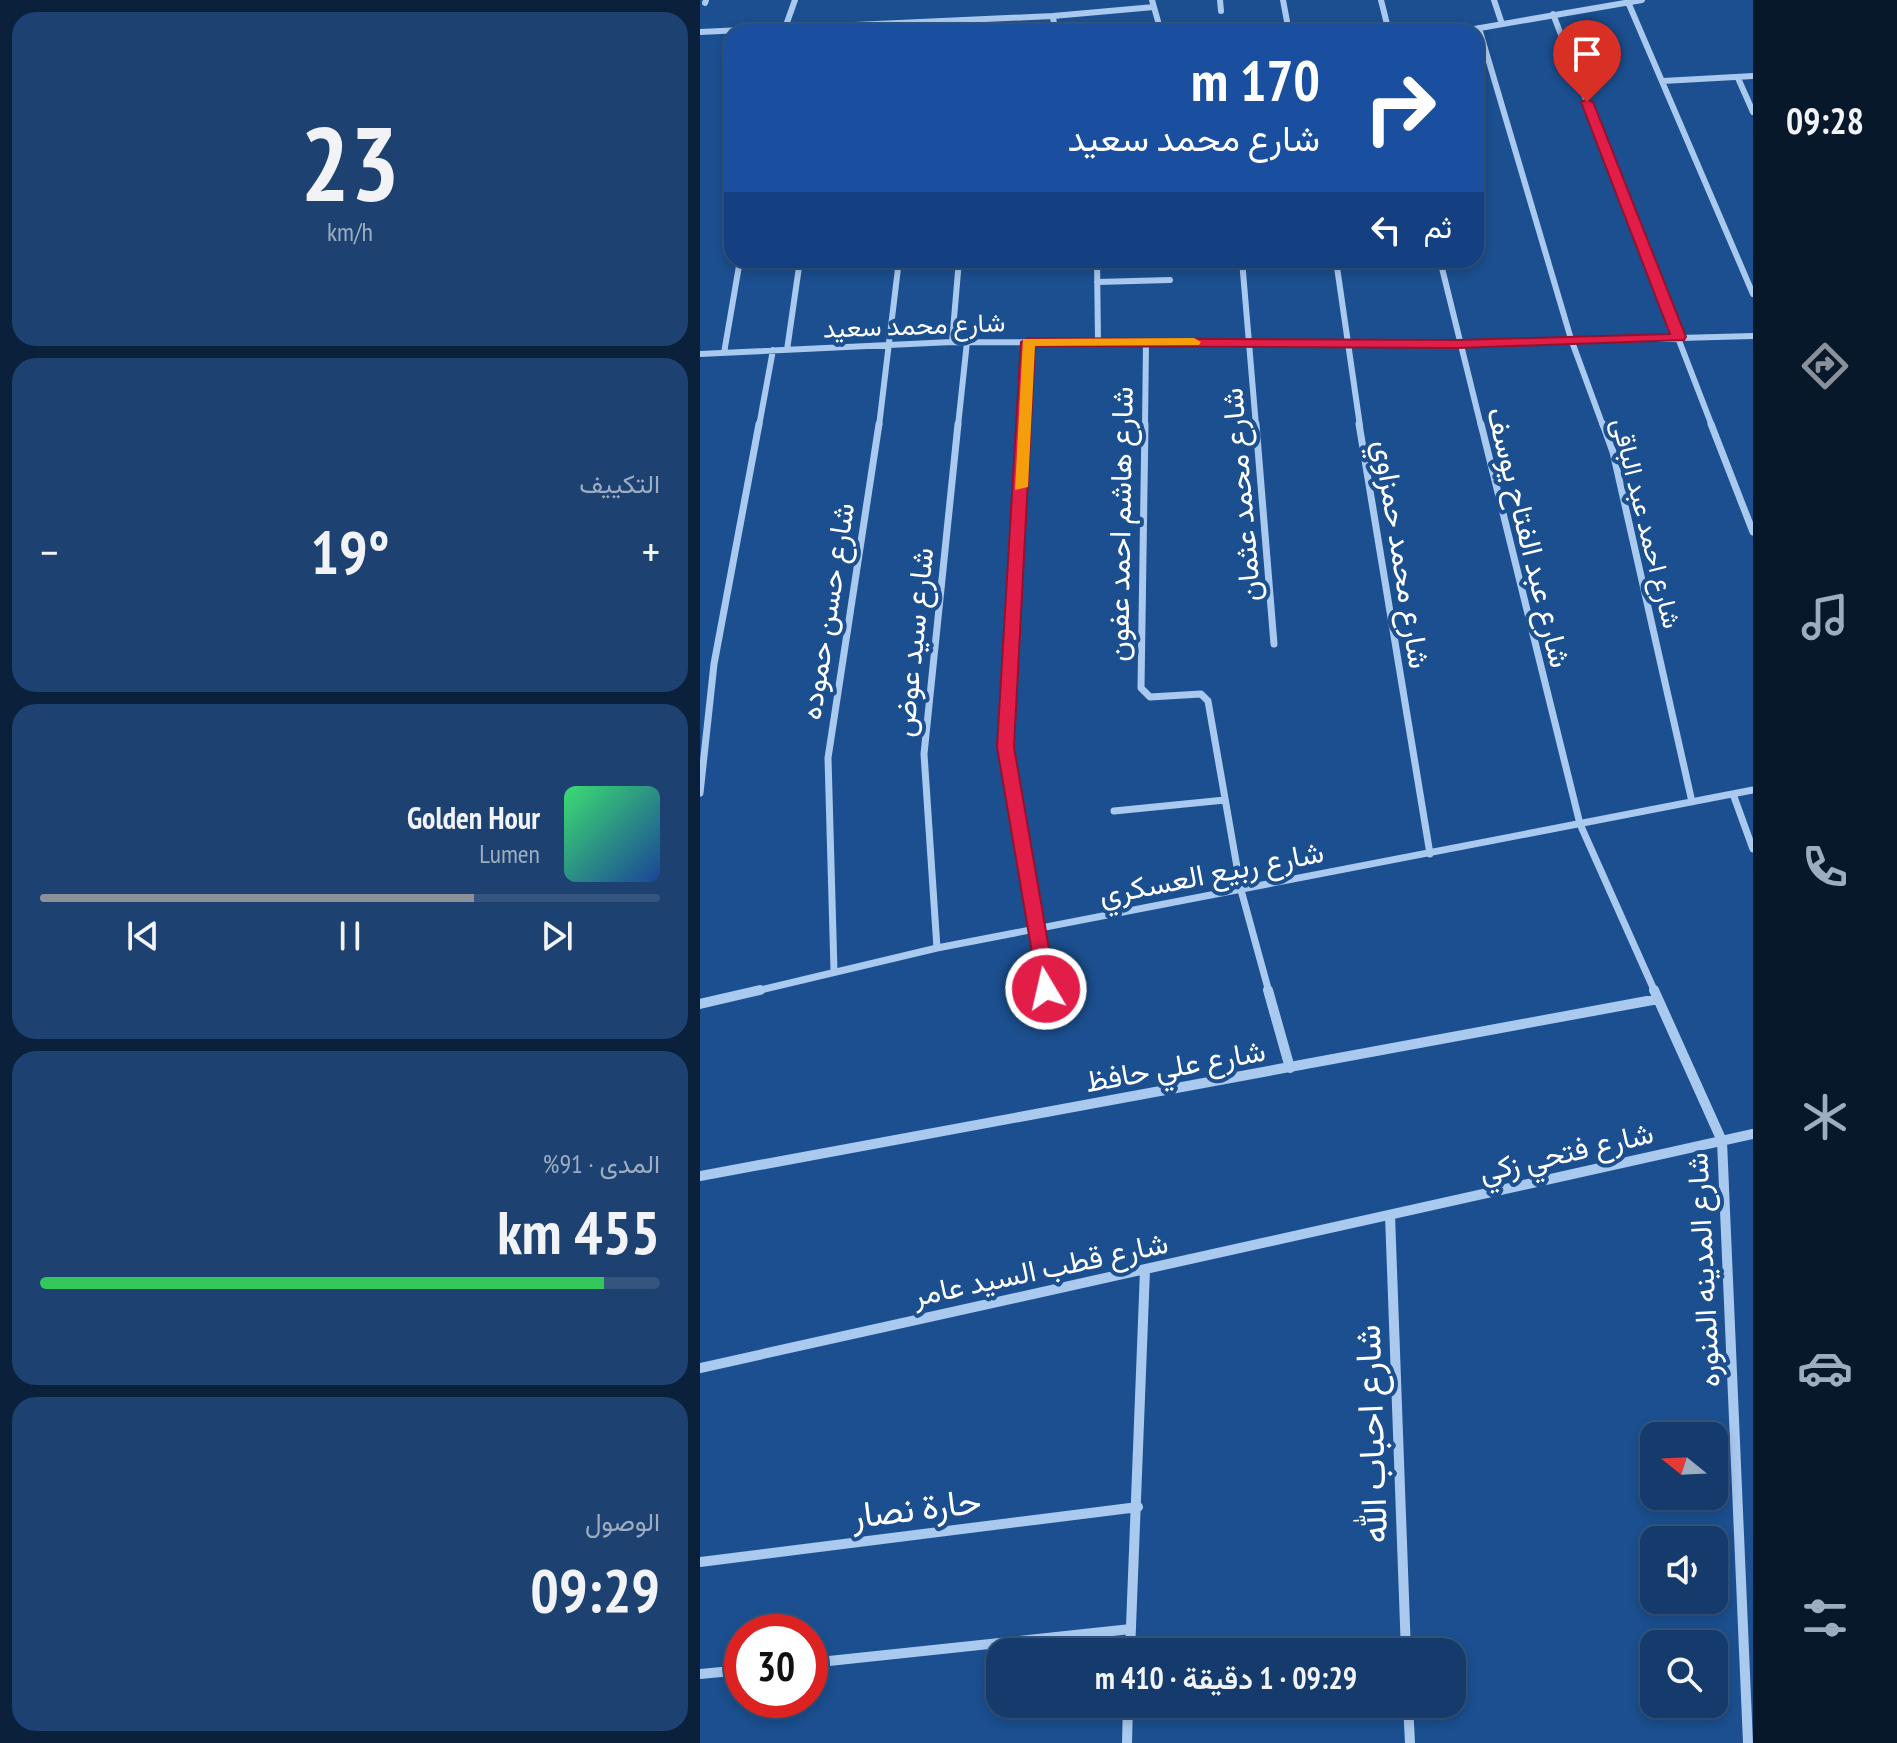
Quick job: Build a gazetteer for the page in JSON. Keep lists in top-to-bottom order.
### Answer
{
  "streets": {
    "street": [
      "شارع محمد سعيد",
      "شارع محمد عثمان",
      "شارع احمد عبد الباقى",
      "شارع هاشم احمد عفون",
      "شارع عبد الفتاح يوسف",
      "شارع محمد حمزاوي",
      "شارع حسن حموده",
      "شارع سيد عوض",
      "شارع ربيع العسكري",
      "شارع علي حافظ",
      "شارع فتحي زكي",
      "شارع قطب السيد عامر",
      "شارع المدينه المنوره",
      "شارع احباب الله",
      "حارة نصار"
    ]
  },
  "crossings": [
    ["شارع محمد سعيد", "شارع محمد عثمان"],
    ["شارع محمد سعيد", "شارع احمد عبد الباقى"],
    ["شارع محمد سعيد", "شارع هاشم احمد عفون"],
    ["شارع محمد سعيد", "شارع عبد الفتاح يوسف"],
    ["شارع محمد سعيد", "شارع محمد حمزاوي"],
    ["شارع محمد سعيد", "شارع حسن حموده"],
    ["شارع محمد سعيد", "شارع سيد عوض"],
    ["شارع احمد عبد الباقى", "شارع ربيع العسكري"],
    ["شارع هاشم احمد عفون", "شارع ربيع العسكري"],
    ["شارع هاشم احمد عفون", "شارع علي حافظ"],
    ["شارع عبد الفتاح يوسف", "شارع ربيع العسكري"],
    ["شارع عبد الفتاح يوسف", "شارع المدينه المنوره"],
    ["شارع محمد حمزاوي", "شارع ربيع العسكري"],
    ["شارع حسن حموده", "شارع ربيع العسكري"],
    ["شارع سيد عوض", "شارع ربيع العسكري"],
    ["شارع ربيع العسكري", "شارع المدينه المنوره"],
    ["شارع علي حافظ", "شارع المدينه المنوره"],
    ["شارع فتحي زكي", "شارع قطب السيد عامر"],
    ["شارع فتحي زكي", "شارع المدينه المنوره"],
    ["شارع فتحي زكي", "شارع احباب الله"],
    ["شارع قطب السيد عامر", "شارع احباب الله"]
  ],
  "north": "left",
  "page": {
    "tabs": "09:28",
    "tile": [
      ["23", "km/h"],
      "التكييف",
      ["المدى · 91%", "455 km"],
      ["الوصول", "09:29"]
    ],
    "turn": ["170 m", "شارع محمد سعيد"],
    "then": "ثم",
    "heat": ["−", "19°", "+"],
    "song": ["Golden Hour", "Lumen"],
    "limit": "30",
    "trip": "09:29 · 1 دقيقة · 410 m"
  }
}
